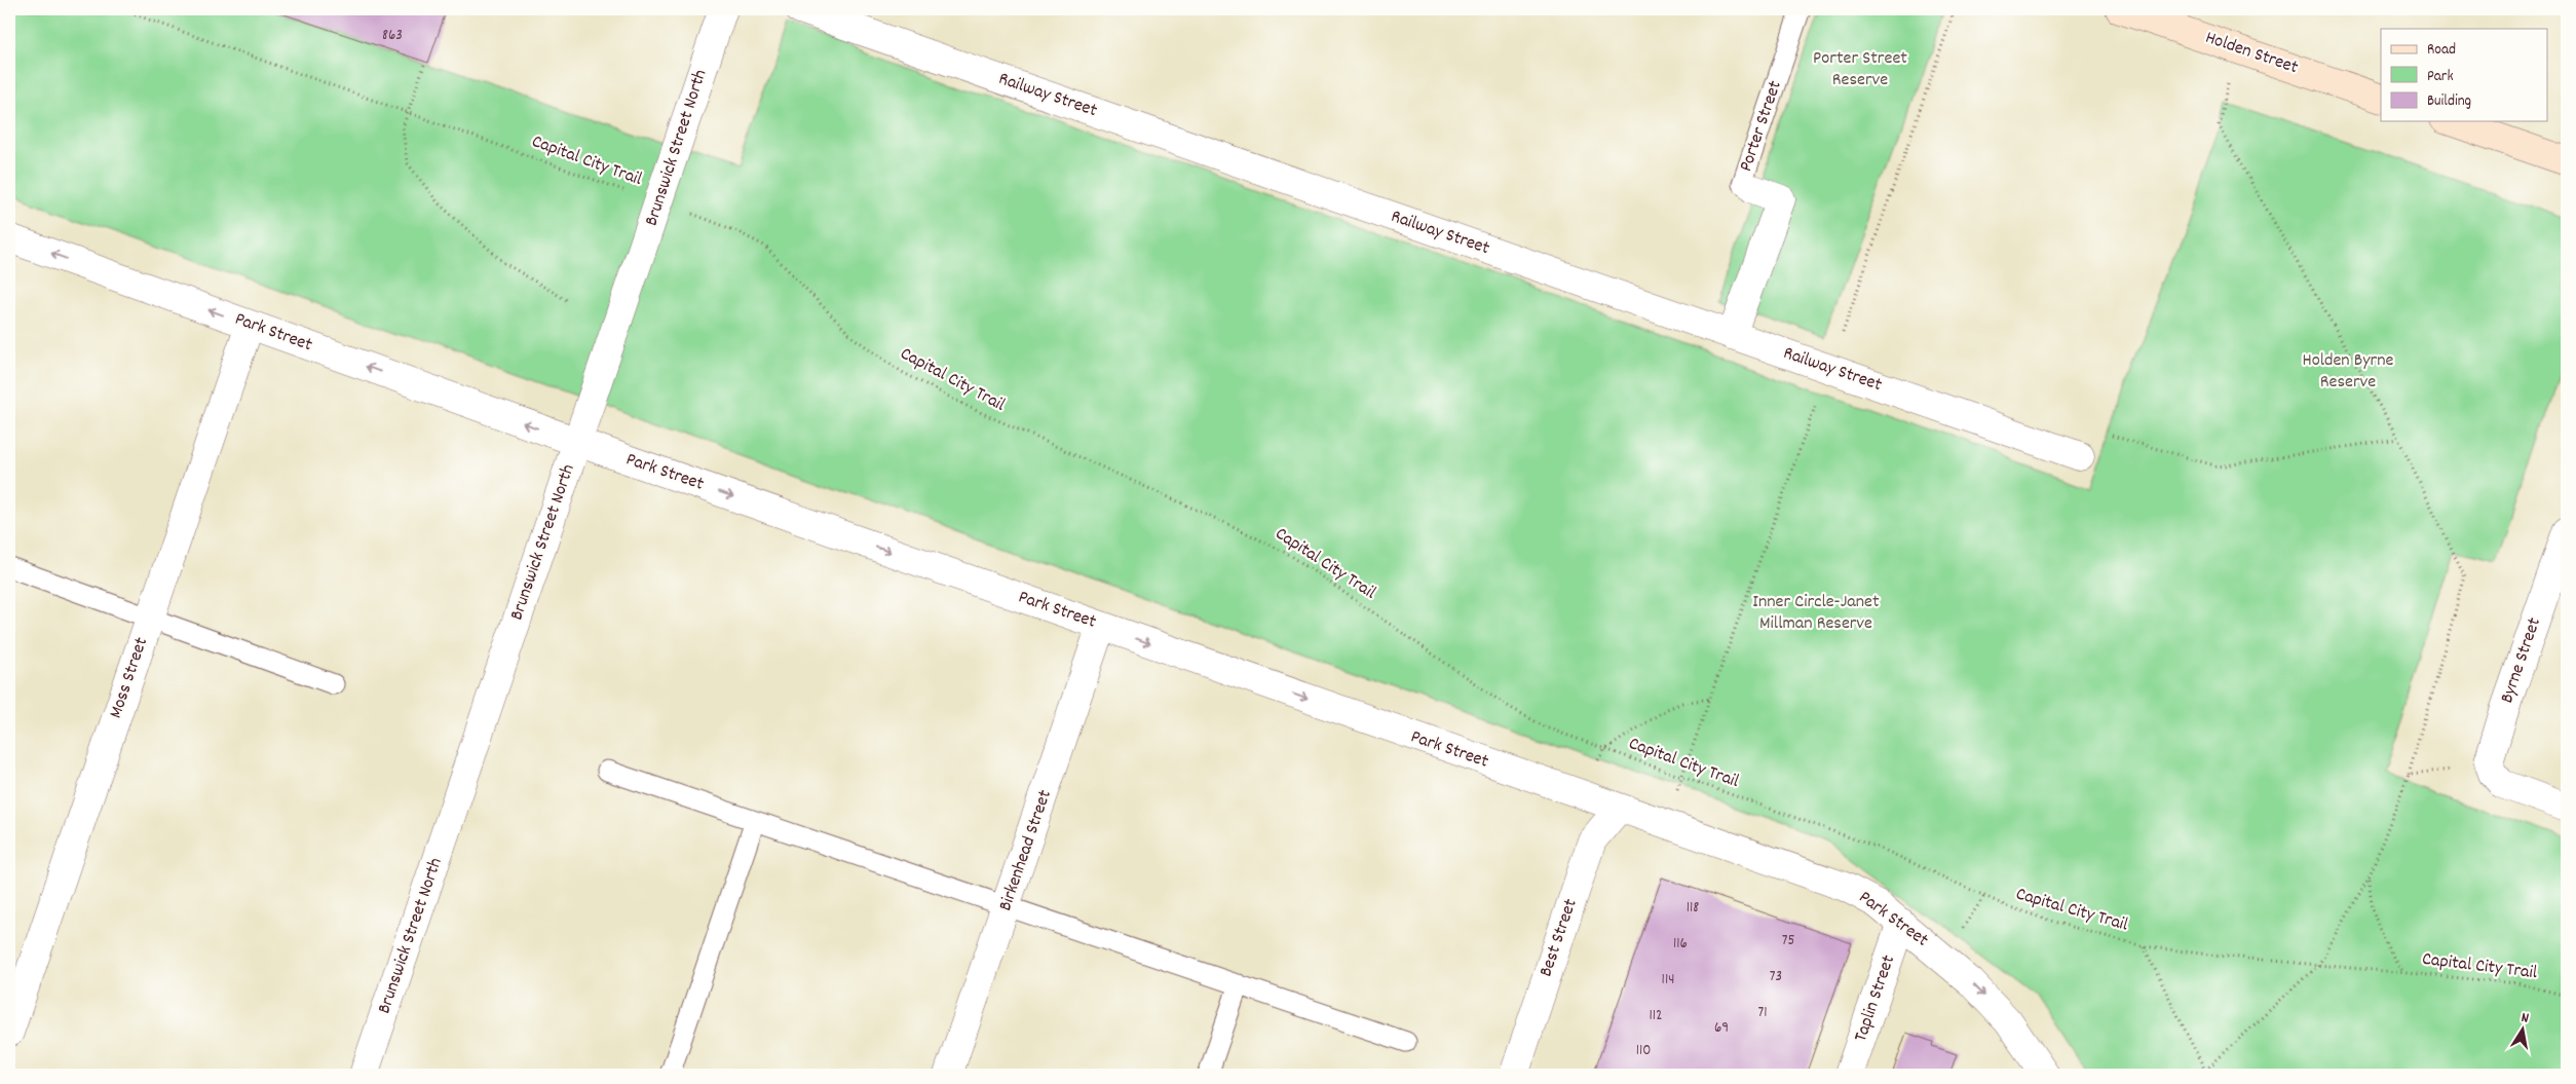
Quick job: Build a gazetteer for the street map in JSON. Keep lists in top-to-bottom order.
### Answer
{
  "streets": {
    "main road": ["Holden Street"],
    "street": [
      "Railway Street",
      "Porter Street",
      "Brunswick Street North",
      "Park Street",
      "Byrne Street",
      "Moss Street",
      "Birkenhead Street",
      "Best Street",
      "Taplin Street"
    ],
    "path": ["Capital City Trail"]
  },
  "crossings": [
    ["Railway Street", "Porter Street"],
    ["Brunswick Street North", "Capital City Trail"],
    ["Brunswick Street North", "Park Street"],
    ["Park Street", "Moss Street"],
    ["Park Street", "Birkenhead Street"],
    ["Park Street", "Best Street"],
    ["Park Street", "Taplin Street"]
  ],
  "parks": ["Porter Street Reserve", "Holden Byrne Reserve", "Inner Circle-Janet Millman Reserve"],
  "house_numbers": [
    "863",
    "118",
    "75",
    "116",
    "73",
    "114",
    "71",
    "112",
    "69",
    "110"
  ],
  "legend": ["Road", "Park", "Building"],
  "north": "top"
}
